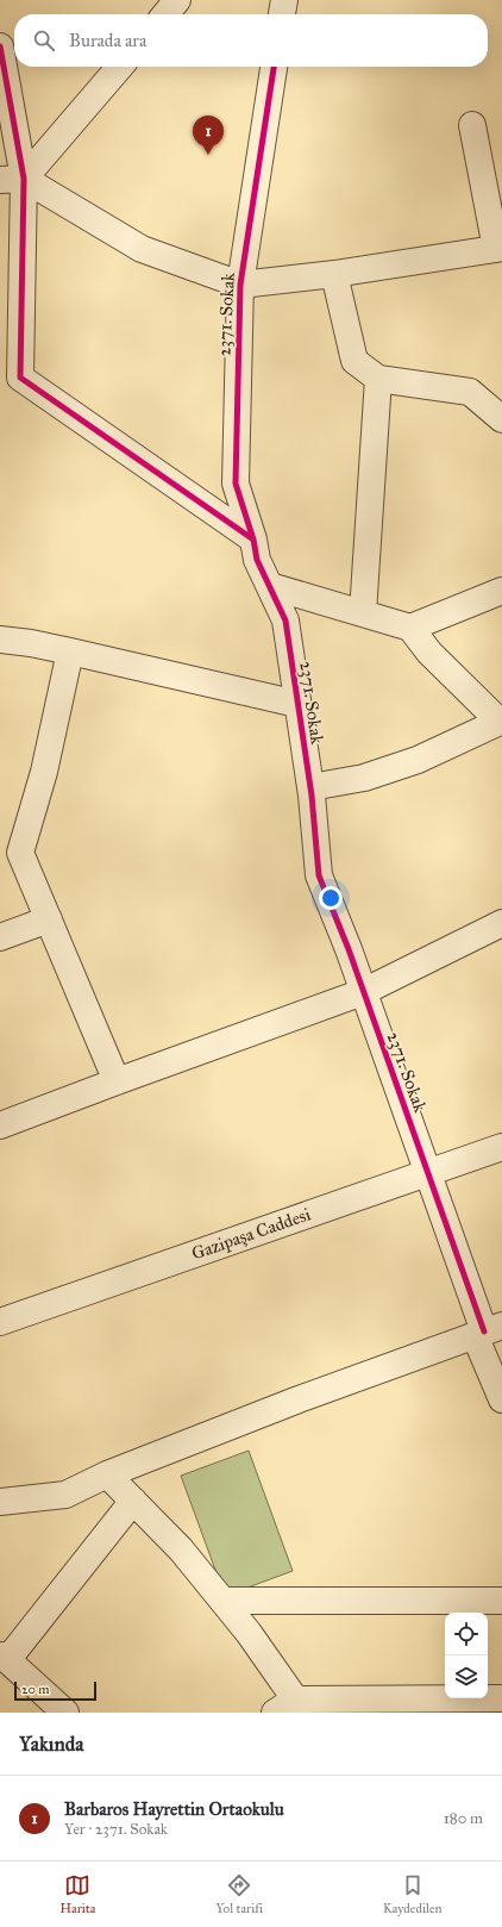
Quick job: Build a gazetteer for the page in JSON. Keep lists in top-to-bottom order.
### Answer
{
  "streets": {
    "street": ["2371. Sokak", "Gazipaşa Caddesi"]
  },
  "crossings": [
    ["2371. Sokak", "Gazipaşa Caddesi"]
  ],
  "scale_bar": "20 m",
  "page": {
    "search": "Burada ara",
    "pins": "1",
    "scale": "20 m",
    "heading": "Yakında",
    "list": [
      {
        "mark": "1",
        "name": "Barbaros Hayrettin Ortaokulu",
        "note": "Yer · 2371. Sokak",
        "value": "180 m"
      }
    ],
    "nav": ["Harita", "Yol tarifi", "Kaydedilen"]
  }
}
